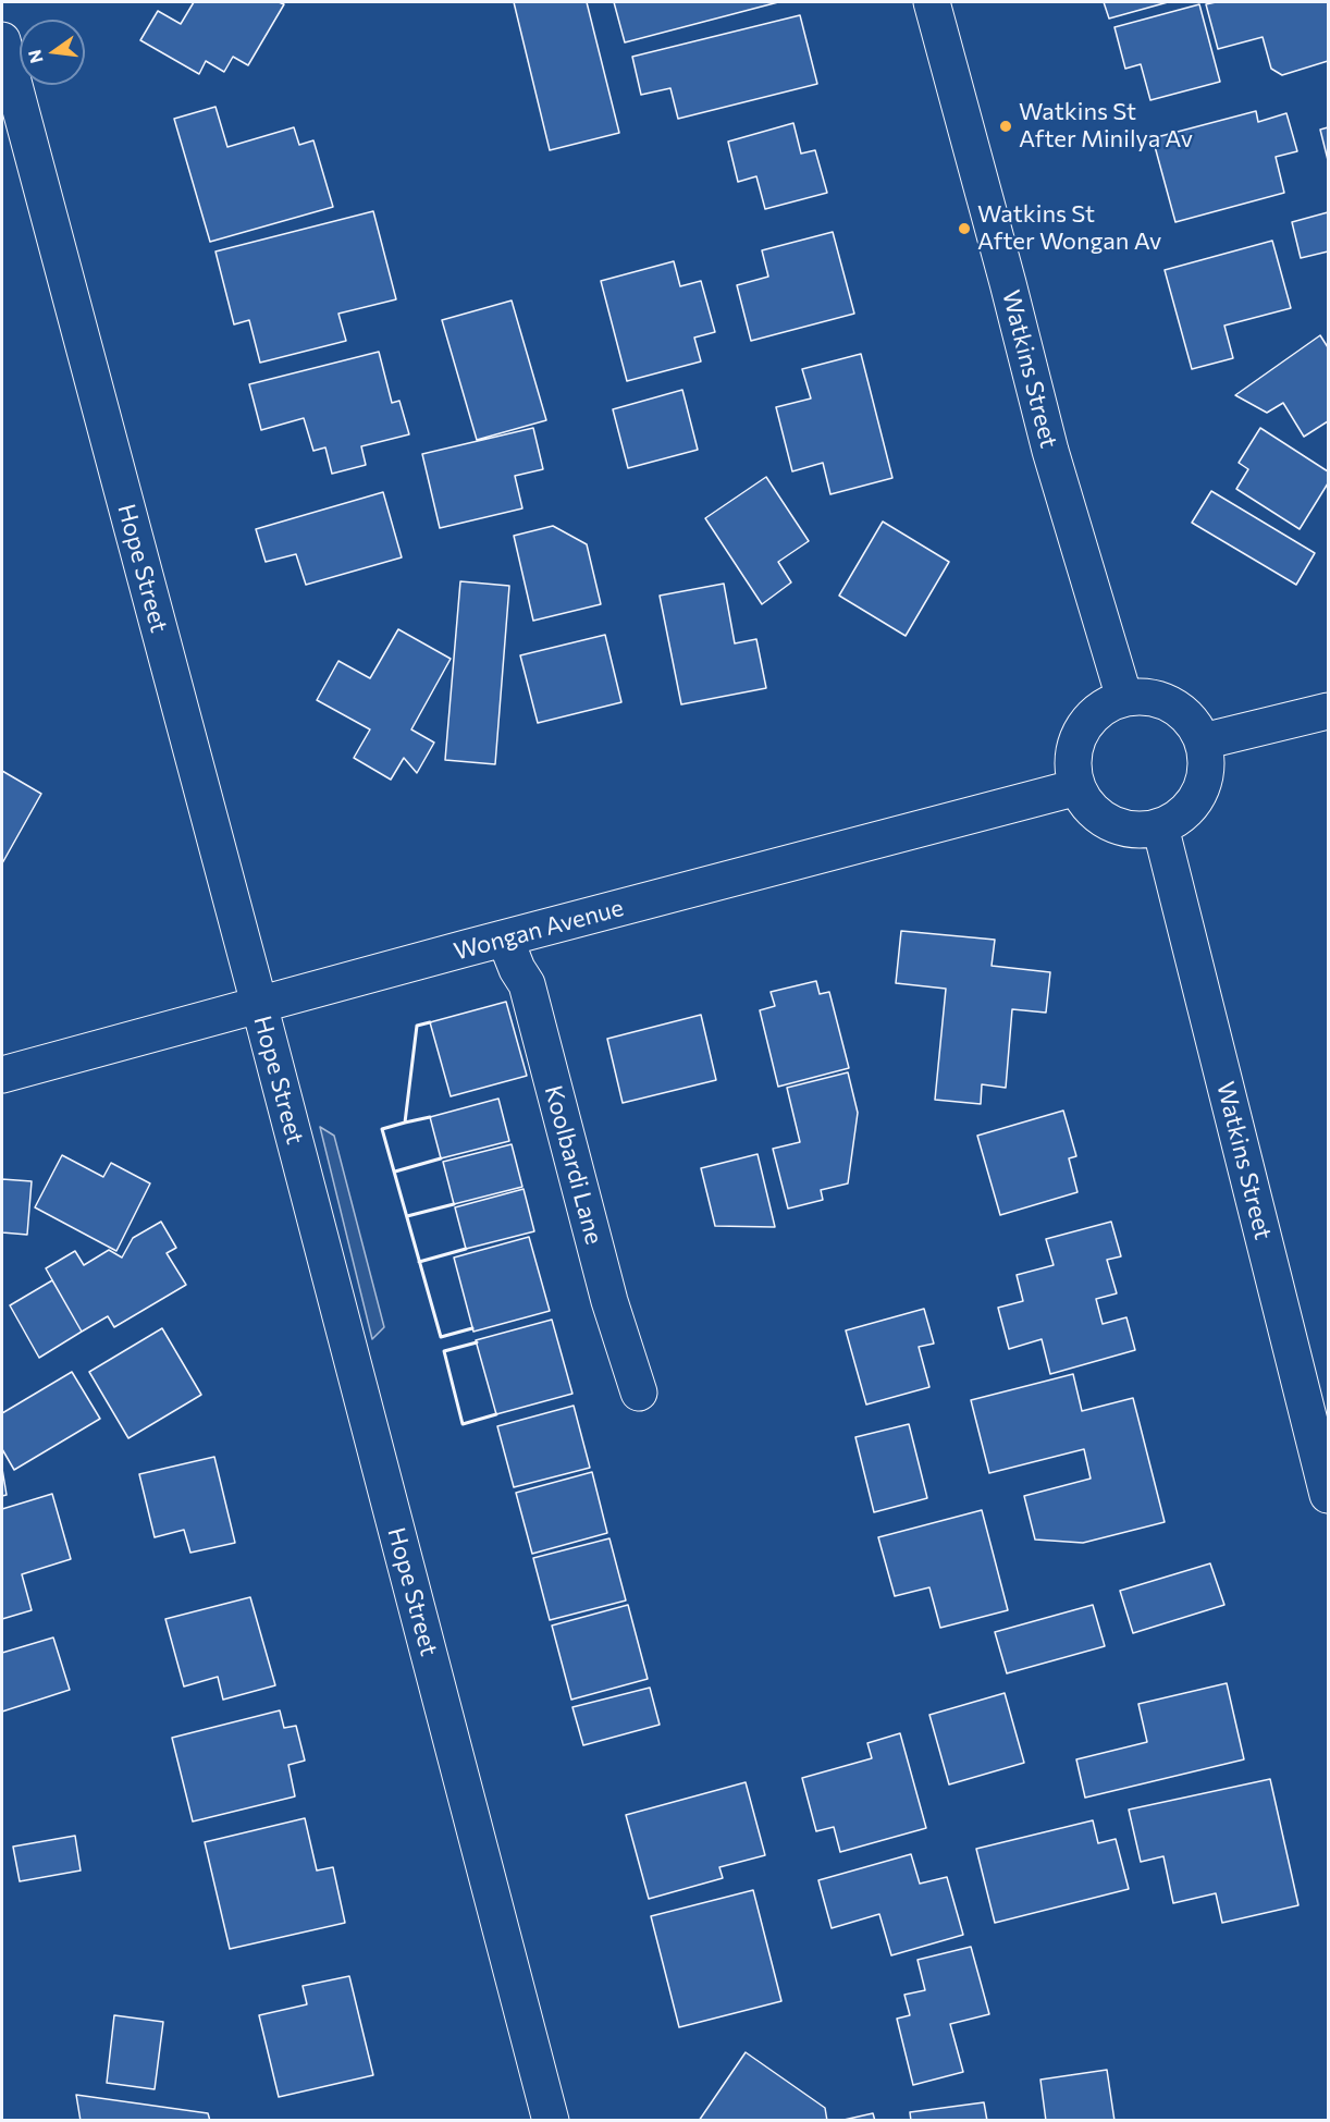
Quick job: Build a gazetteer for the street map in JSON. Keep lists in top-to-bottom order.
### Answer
{
  "streets": {
    "street": [
      "Watkins Street",
      "Hope Street",
      "Wongan Avenue",
      "Koolbardi Lane"
    ]
  },
  "crossings": [
    ["Watkins Street", "Wongan Avenue"],
    ["Hope Street", "Wongan Avenue"],
    ["Wongan Avenue", "Koolbardi Lane"]
  ],
  "places": ["Watkins St After Minilya Av", "Watkins St After Wongan Av"],
  "north": "left"
}
